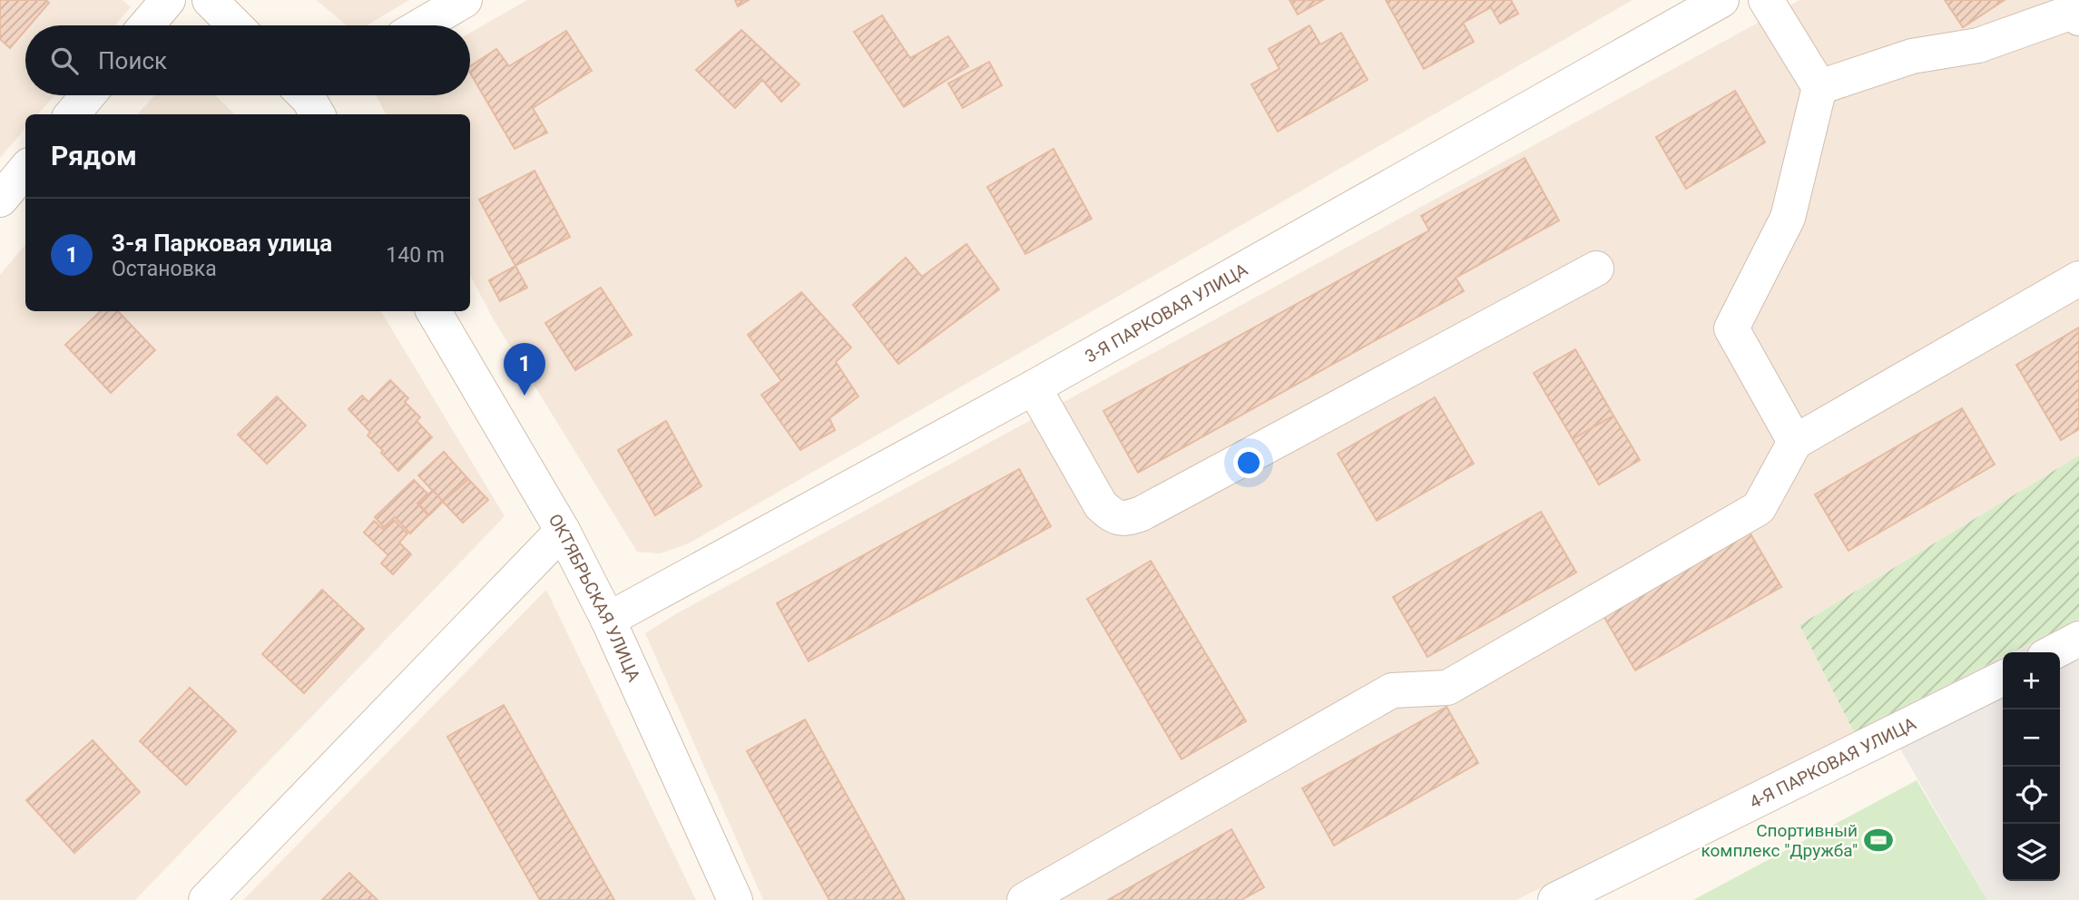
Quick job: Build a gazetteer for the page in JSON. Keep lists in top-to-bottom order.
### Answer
{
  "streets": {
    "street": ["3-Я ПАРКОВАЯ УЛИЦА", "ОКТЯБРЬСКАЯ УЛИЦА", "4-Я ПАРКОВАЯ УЛИЦА"]
  },
  "crossings": [
    ["3-Я ПАРКОВАЯ УЛИЦА", "ОКТЯБРЬСКАЯ УЛИЦА"]
  ],
  "places": {
    "sports": ["Спортивный комплекс \"Дружба\""]
  },
  "page": {
    "search": "Поиск",
    "heading": "Рядом",
    "list": [
      {
        "mark": "1",
        "name": "3-я Парковая улица",
        "note": "Остановка",
        "value": "140 m"
      }
    ],
    "pins": "1",
    "map_buttons": ["+", "−"]
  }
}
